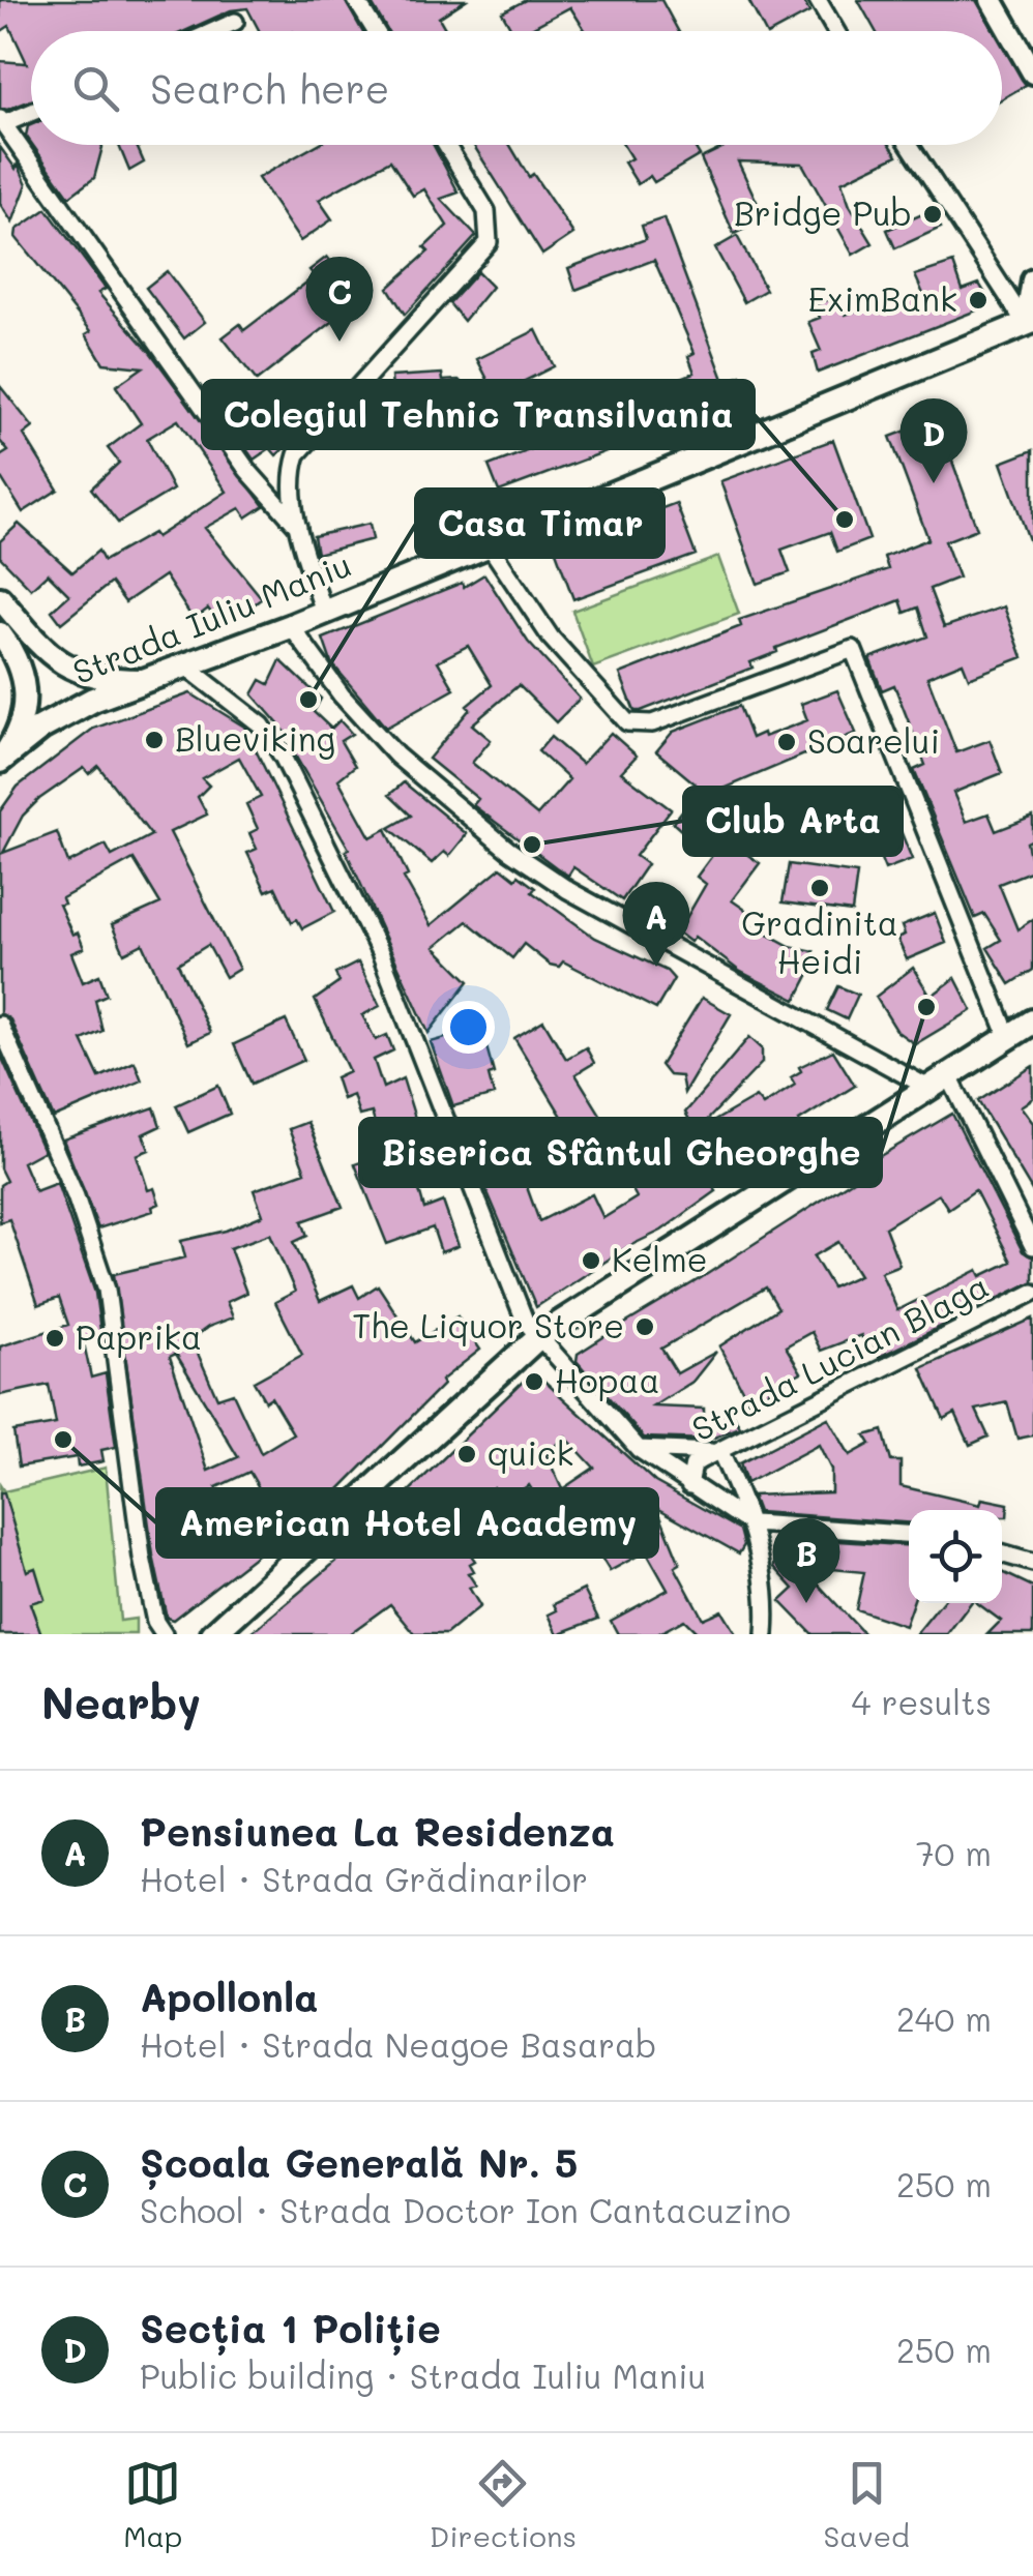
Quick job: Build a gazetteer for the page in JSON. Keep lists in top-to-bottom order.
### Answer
{
  "streets": {
    "main road": ["Strada Iuliu Maniu"],
    "street": ["Strada Lucian Blaga"]
  },
  "places": [
    "Bridge Pub",
    "EximBank",
    "Colegiul Tehnic Transilvania",
    "Casa Timar",
    "Blueviking",
    "Soarelui",
    "Club Arta",
    "Gradinita Heidi",
    "Biserica Sfântul Gheorghe",
    "Kelme",
    "The Liquor Store",
    "Paprika",
    "Hopaa",
    "American Hotel Academy",
    "quick"
  ],
  "page": {
    "search": "Search here",
    "pins": [
      "C",
      "D",
      "A",
      "B"
    ],
    "heading": ["Nearby", "4 results"],
    "list": [
      {
        "mark": "A",
        "name": "Pensiunea La Residenza",
        "note": "Hotel · Strada Grădinarilor",
        "value": "70 m"
      },
      {
        "mark": "B",
        "name": "Apollonla",
        "note": "Hotel · Strada Neagoe Basarab",
        "value": "240 m"
      },
      {
        "mark": "C",
        "name": "Școala Generală Nr. 5",
        "note": "School · Strada Doctor Ion Cantacuzino",
        "value": "250 m"
      },
      {
        "mark": "D",
        "name": "Secția 1 Poliție",
        "note": "Public building · Strada Iuliu Maniu",
        "value": "250 m"
      }
    ],
    "nav": ["Map", "Directions", "Saved"]
  }
}
